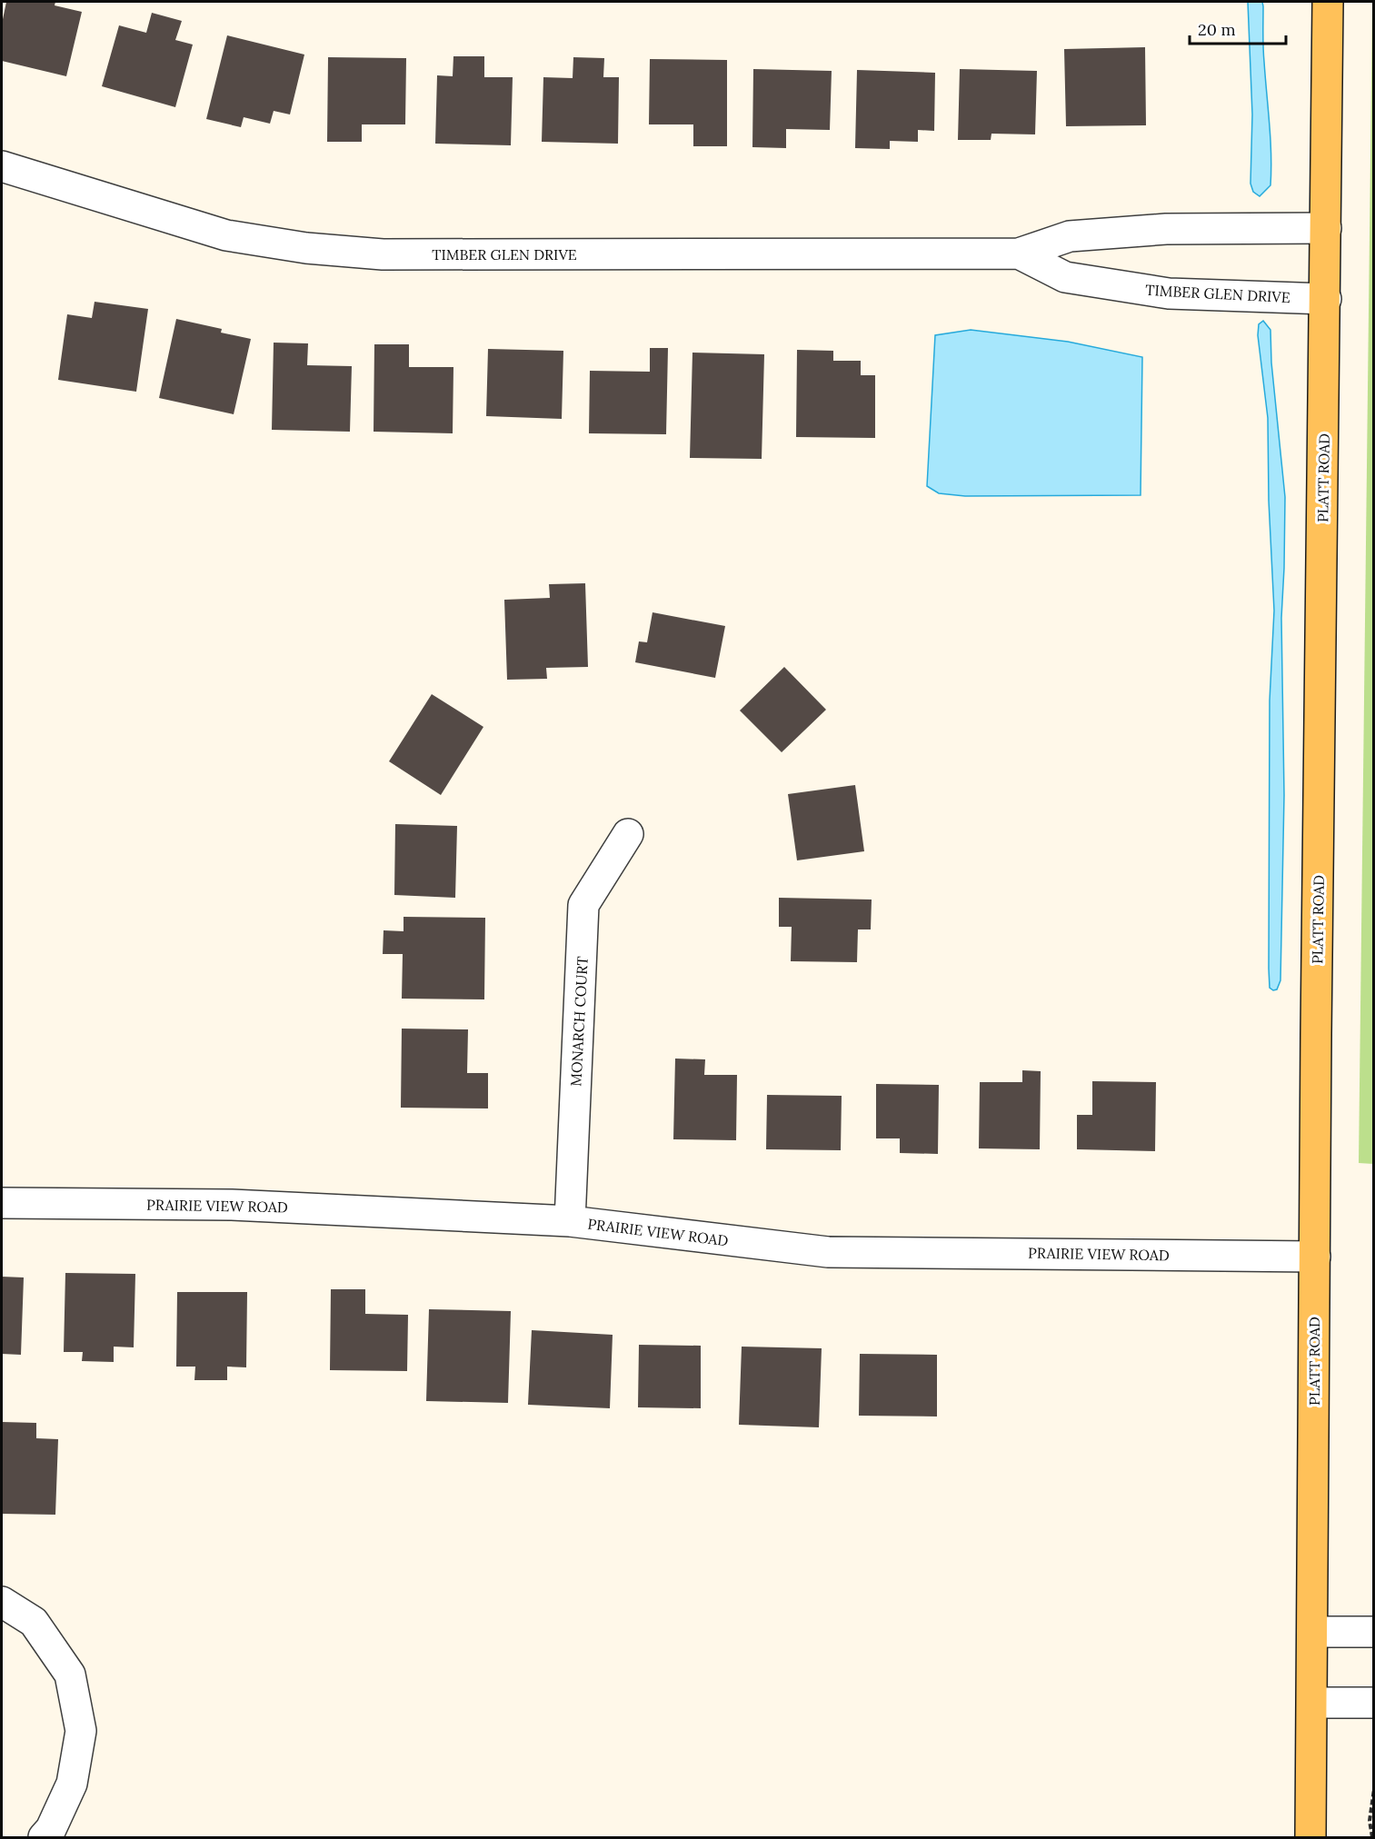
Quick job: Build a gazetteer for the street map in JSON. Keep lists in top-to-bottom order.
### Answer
{
  "streets": {
    "main road": ["PLATT ROAD"],
    "street": ["TIMBER GLEN DRIVE", "MONARCH COURT", "PRAIRIE VIEW ROAD"]
  },
  "crossings": [
    ["TIMBER GLEN DRIVE", "PLATT ROAD"],
    ["PLATT ROAD", "PRAIRIE VIEW ROAD"],
    ["MONARCH COURT", "PRAIRIE VIEW ROAD"]
  ],
  "scale_bar": "20 m"
}
